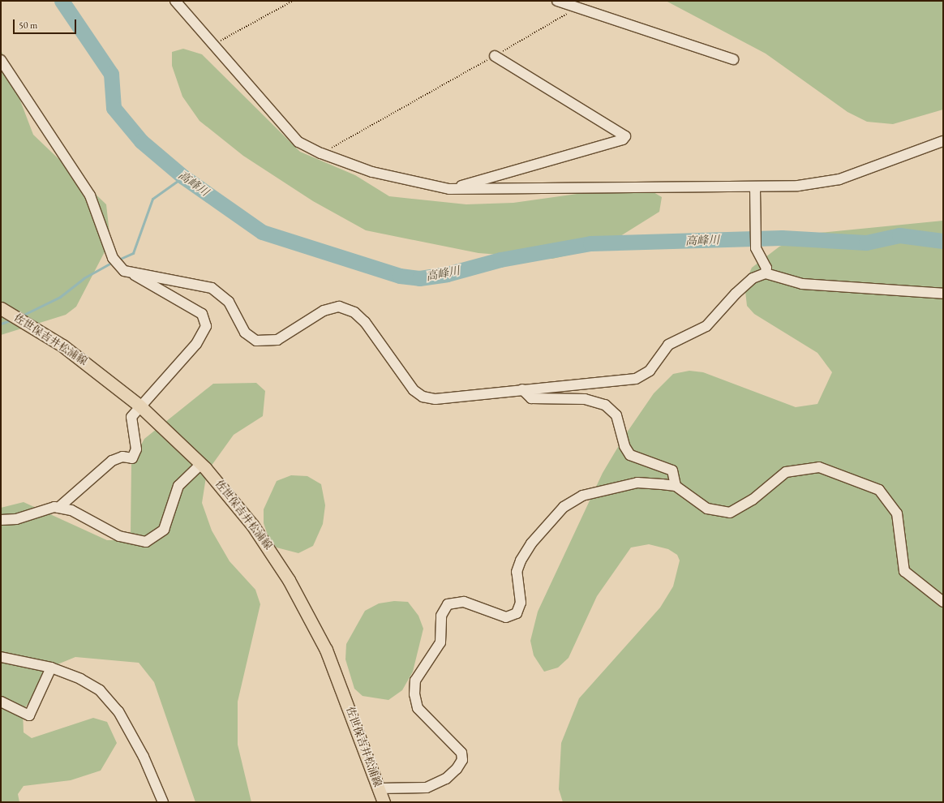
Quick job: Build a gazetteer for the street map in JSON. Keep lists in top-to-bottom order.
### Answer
{
  "streets": {
    "main road": ["佐世保吉井松浦線"]
  },
  "water": ["高峰川"],
  "scale_bar": "50 m"
}
